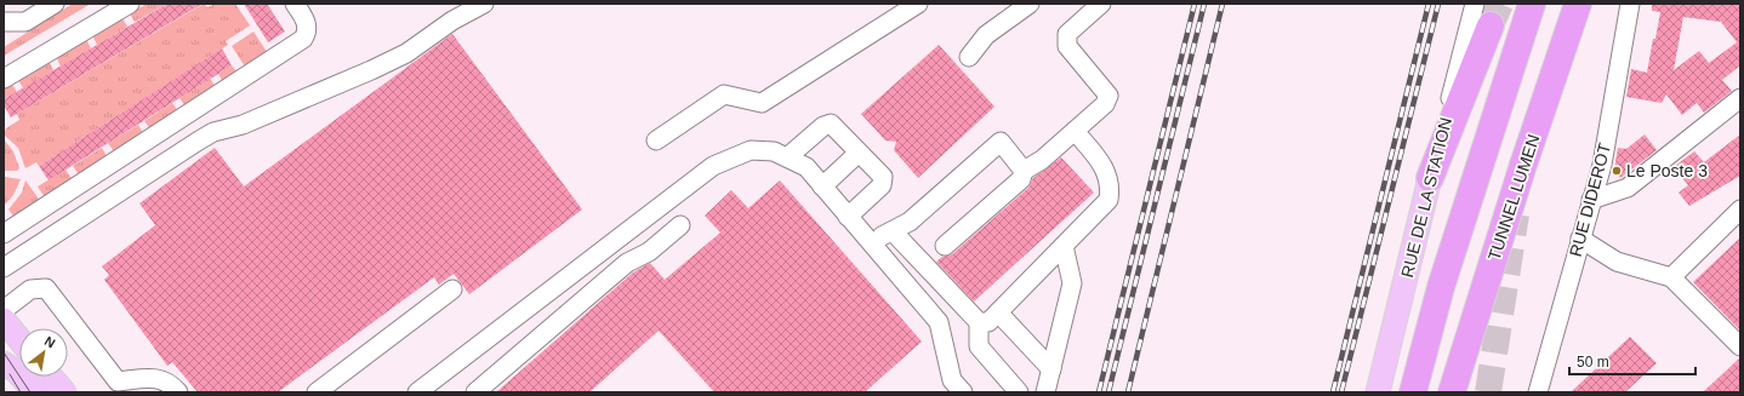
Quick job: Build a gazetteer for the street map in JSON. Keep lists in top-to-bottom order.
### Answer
{
  "streets": {
    "highway": ["TUNNEL LUMEN"],
    "main road": ["RUE DE LA STATION"],
    "street": ["RUE DIDEROT"]
  },
  "places": ["Le Poste 3"],
  "scale_bar": "50 m",
  "north": "top right"
}
